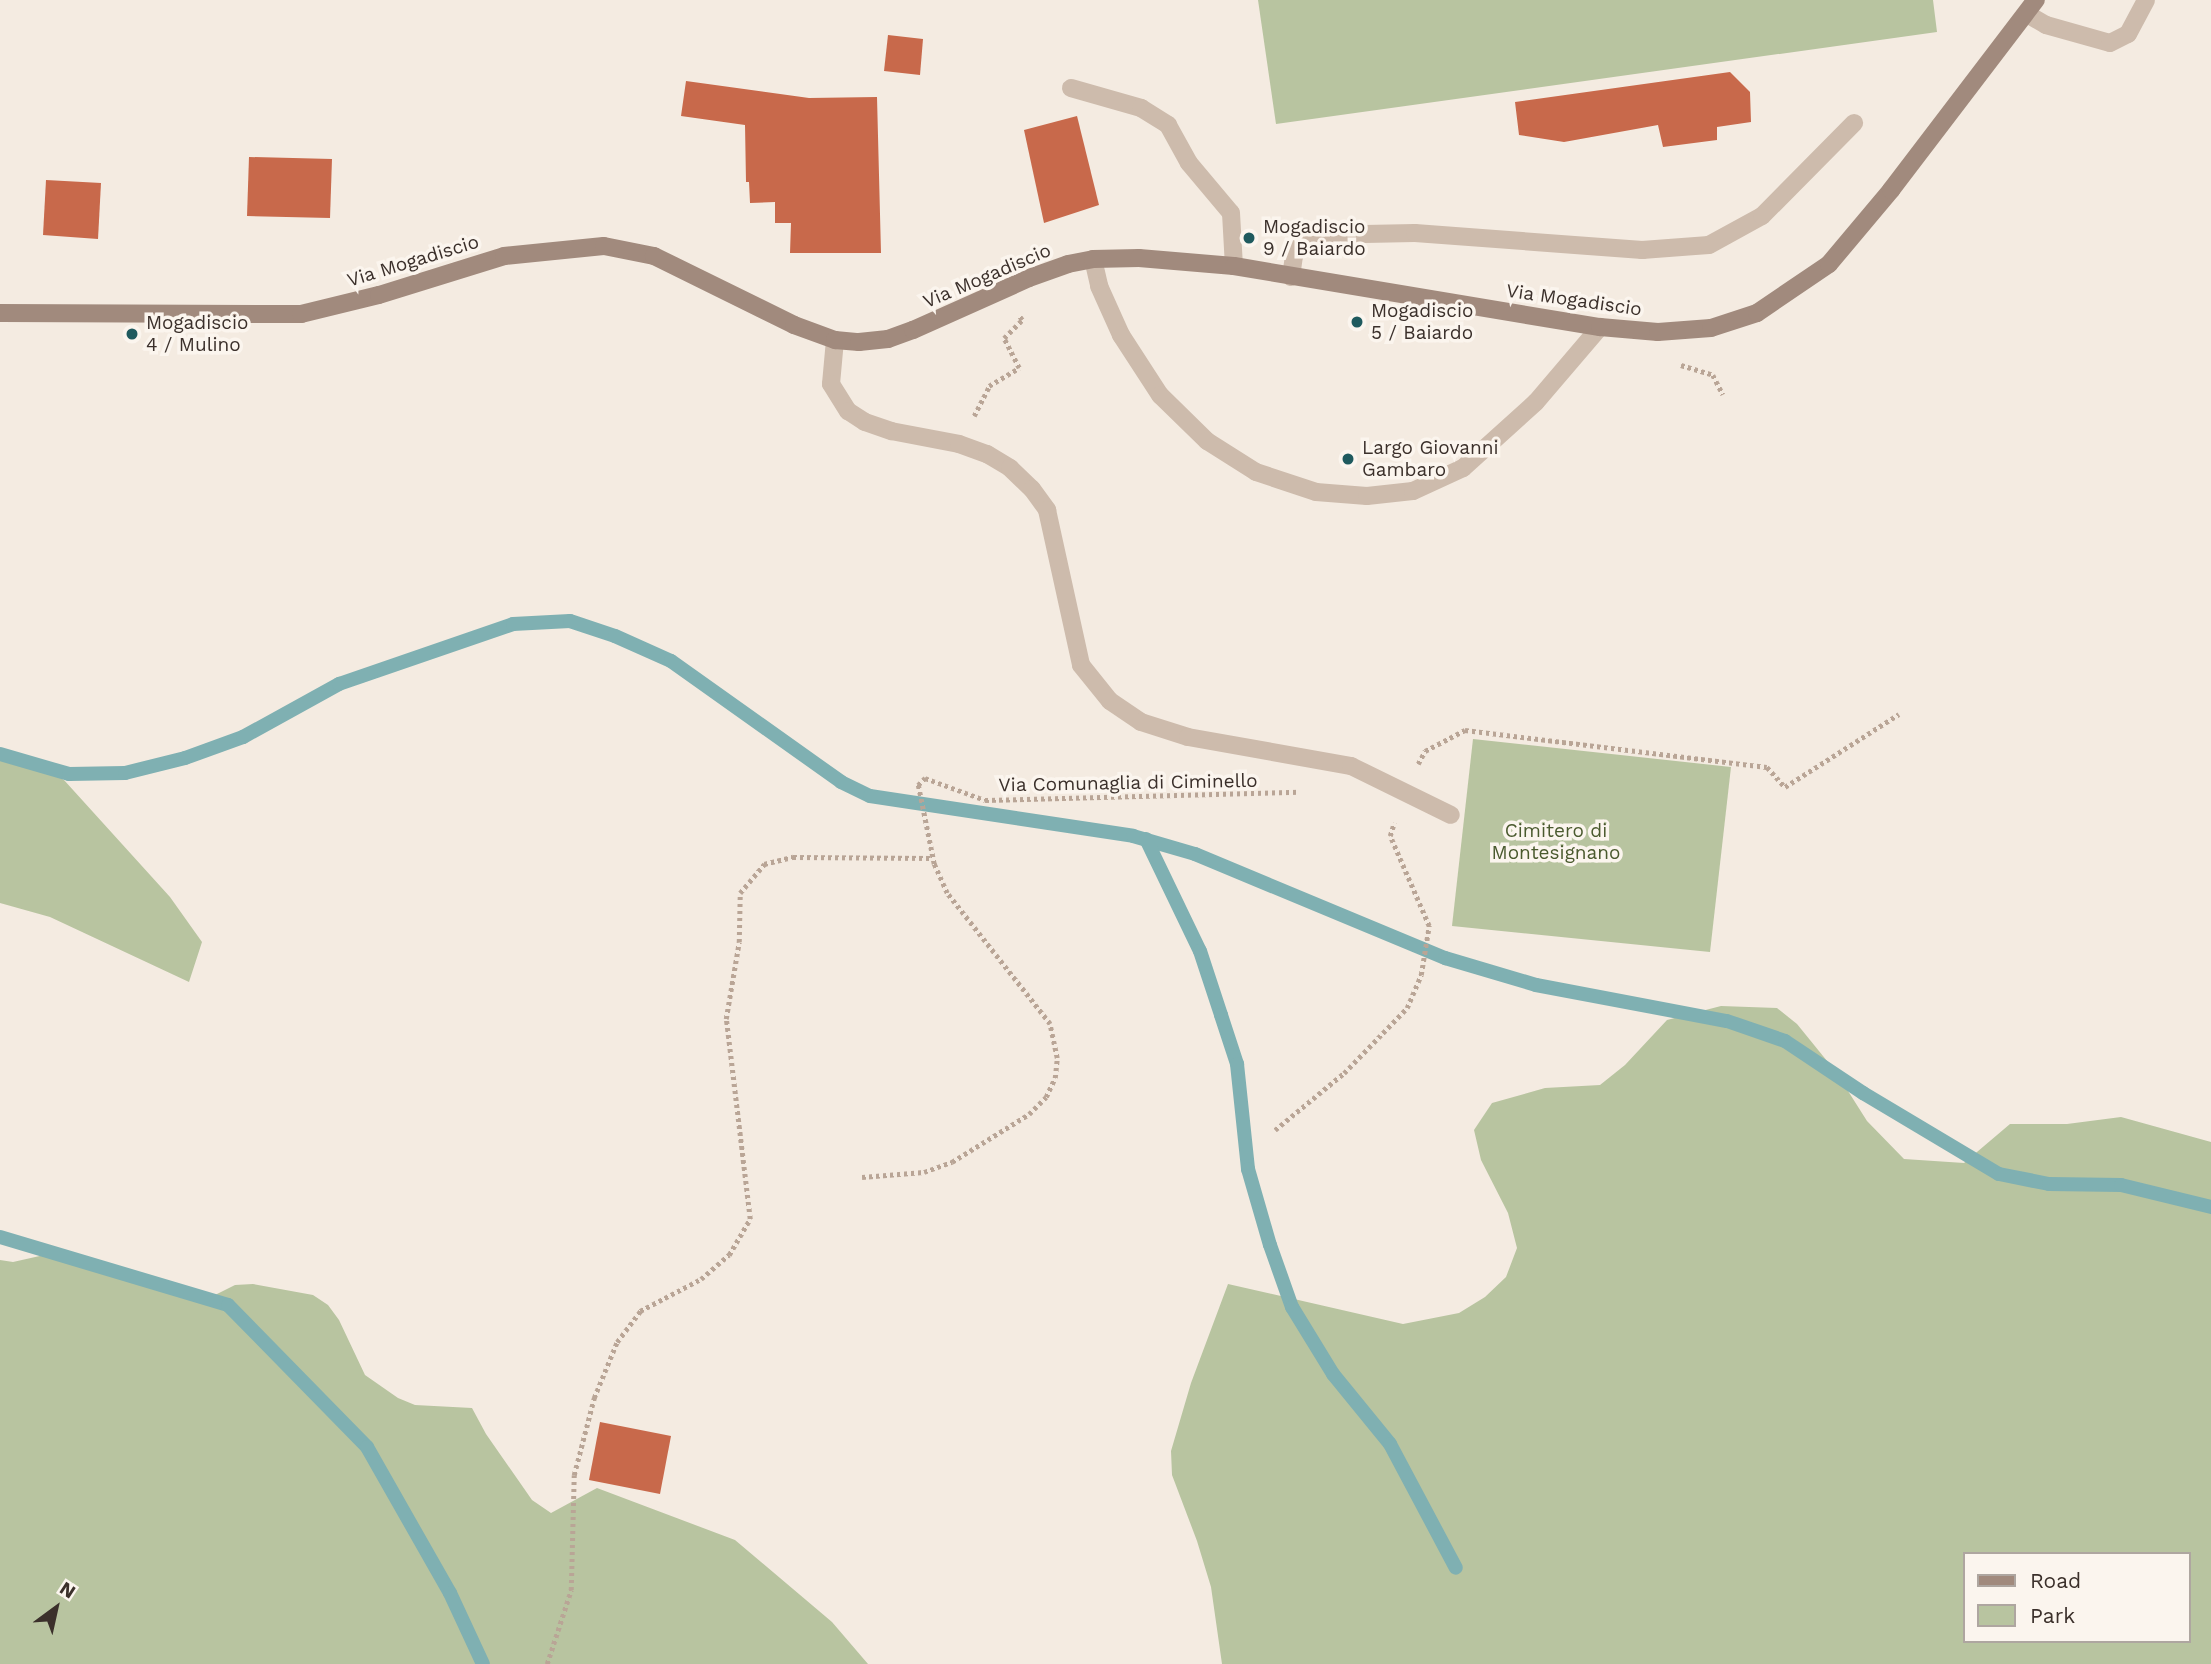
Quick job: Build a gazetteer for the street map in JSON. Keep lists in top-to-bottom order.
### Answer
{
  "streets": {
    "street": ["Via Mogadiscio"],
    "path": ["Via Comunaglia di Ciminello"]
  },
  "parks": ["Cimitero di Montesignano"],
  "places": [
    "Mogadiscio 9 / Baiardo",
    "Mogadiscio 5 / Baiardo",
    "Mogadiscio 4 / Mulino",
    "Largo Giovanni Gambaro"
  ],
  "legend": ["Road", "Park"],
  "north": "top right"
}
